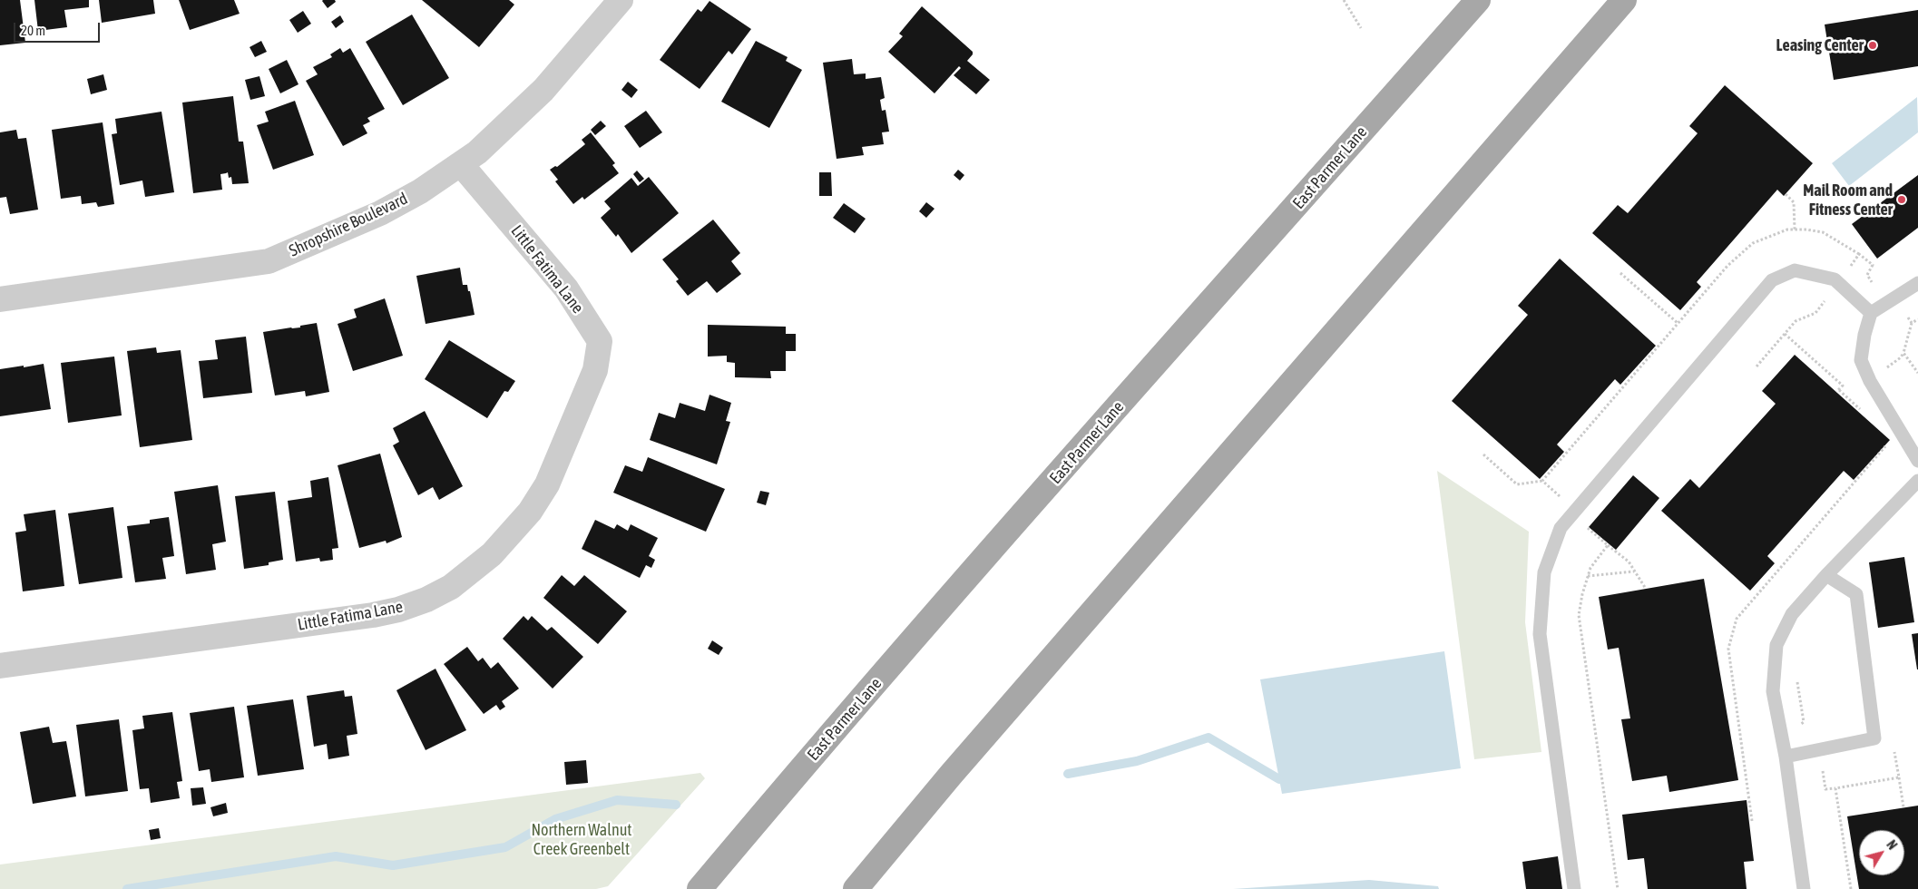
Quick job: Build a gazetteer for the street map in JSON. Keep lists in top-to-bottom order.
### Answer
{
  "streets": {
    "main road": ["East Parmer Lane"],
    "street": ["Shropshire Boulevard", "Little Fatima Lane"]
  },
  "crossings": [
    ["Shropshire Boulevard", "Little Fatima Lane"]
  ],
  "parks": ["Northern Walnut Creek Greenbelt"],
  "places": ["Leasing Center", "Mail Room and Fitness Center"],
  "scale_bar": "20 m",
  "north": "top right"
}
